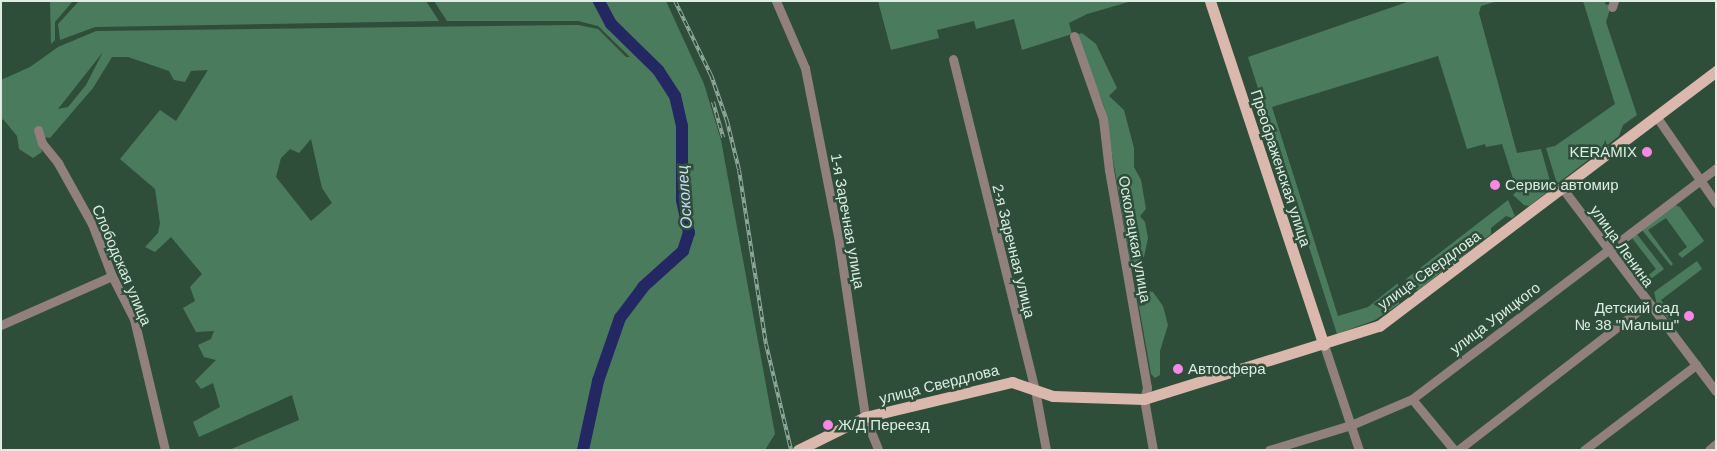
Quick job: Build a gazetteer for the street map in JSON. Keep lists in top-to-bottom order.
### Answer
{
  "streets": {
    "main road": ["Преображенская улица", "улица Свердлова"],
    "street": [
      "1-я Заречная улица",
      "Осколецкая улица",
      "улица Ленина",
      "2-я Заречная улица",
      "Слободская улица",
      "улица Урицкого"
    ]
  },
  "crossings": [
    ["Преображенская улица", "улица Свердлова"],
    ["1-я Заречная улица", "улица Свердлова"],
    ["Осколецкая улица", "улица Свердлова"],
    ["улица Ленина", "улица Свердлова"],
    ["улица Ленина", "улица Урицкого"],
    ["2-я Заречная улица", "улица Свердлова"]
  ],
  "water": ["Осколец"],
  "places": [
    "KERAMIX",
    "Сервис автомир",
    "Детский сад № 38 \"Малыш\"",
    "Автосфера",
    "Ж/Д Переезд"
  ]
}
